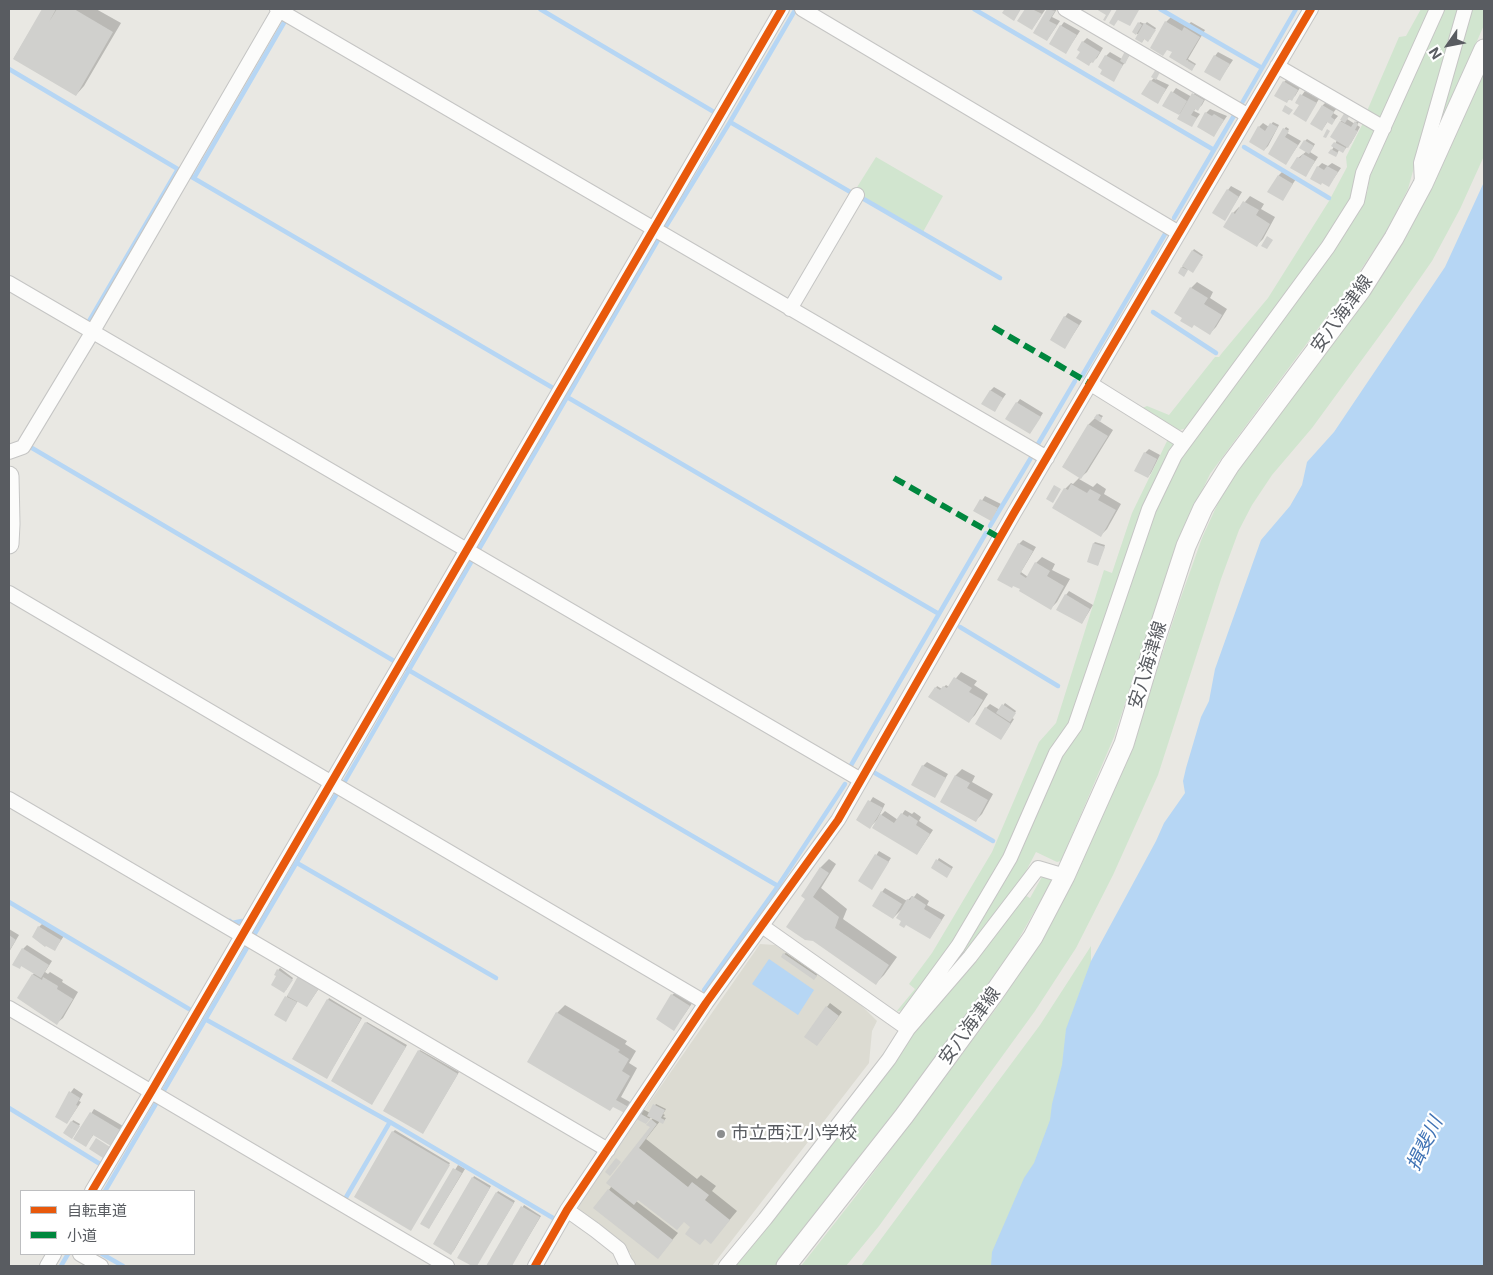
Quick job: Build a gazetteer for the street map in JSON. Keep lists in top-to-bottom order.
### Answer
{
  "streets": {
    "main road": ["安八海津線"]
  },
  "water": ["揖斐川"],
  "places": ["市立西江小学校"],
  "legend": ["自転車道", "小道"],
  "north": "bottom left"
}
